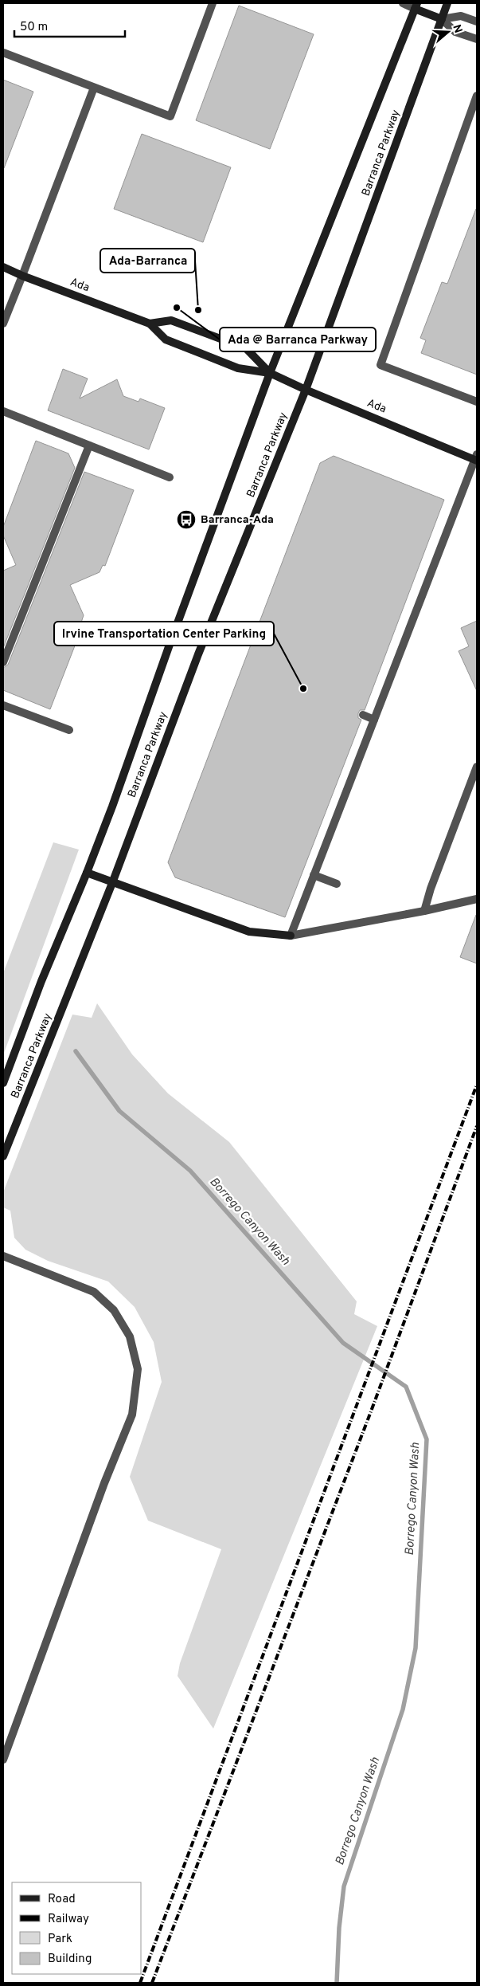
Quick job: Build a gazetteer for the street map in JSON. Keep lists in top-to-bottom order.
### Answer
{
  "streets": {
    "main road": ["Barranca Parkway", "Ada"]
  },
  "crossings": [
    ["Barranca Parkway", "Ada"]
  ],
  "water": ["Borrego Canyon Wash"],
  "places": {
    "other": ["Ada @ Barranca Parkway", "Ada-Barranca", "Irvine Transportation Center Parking"],
    "bus stop": ["Barranca-Ada"]
  },
  "legend": [
    "Road",
    "Railway",
    "Park",
    "Building"
  ],
  "scale_bar": "50 m",
  "north": "right"
}
